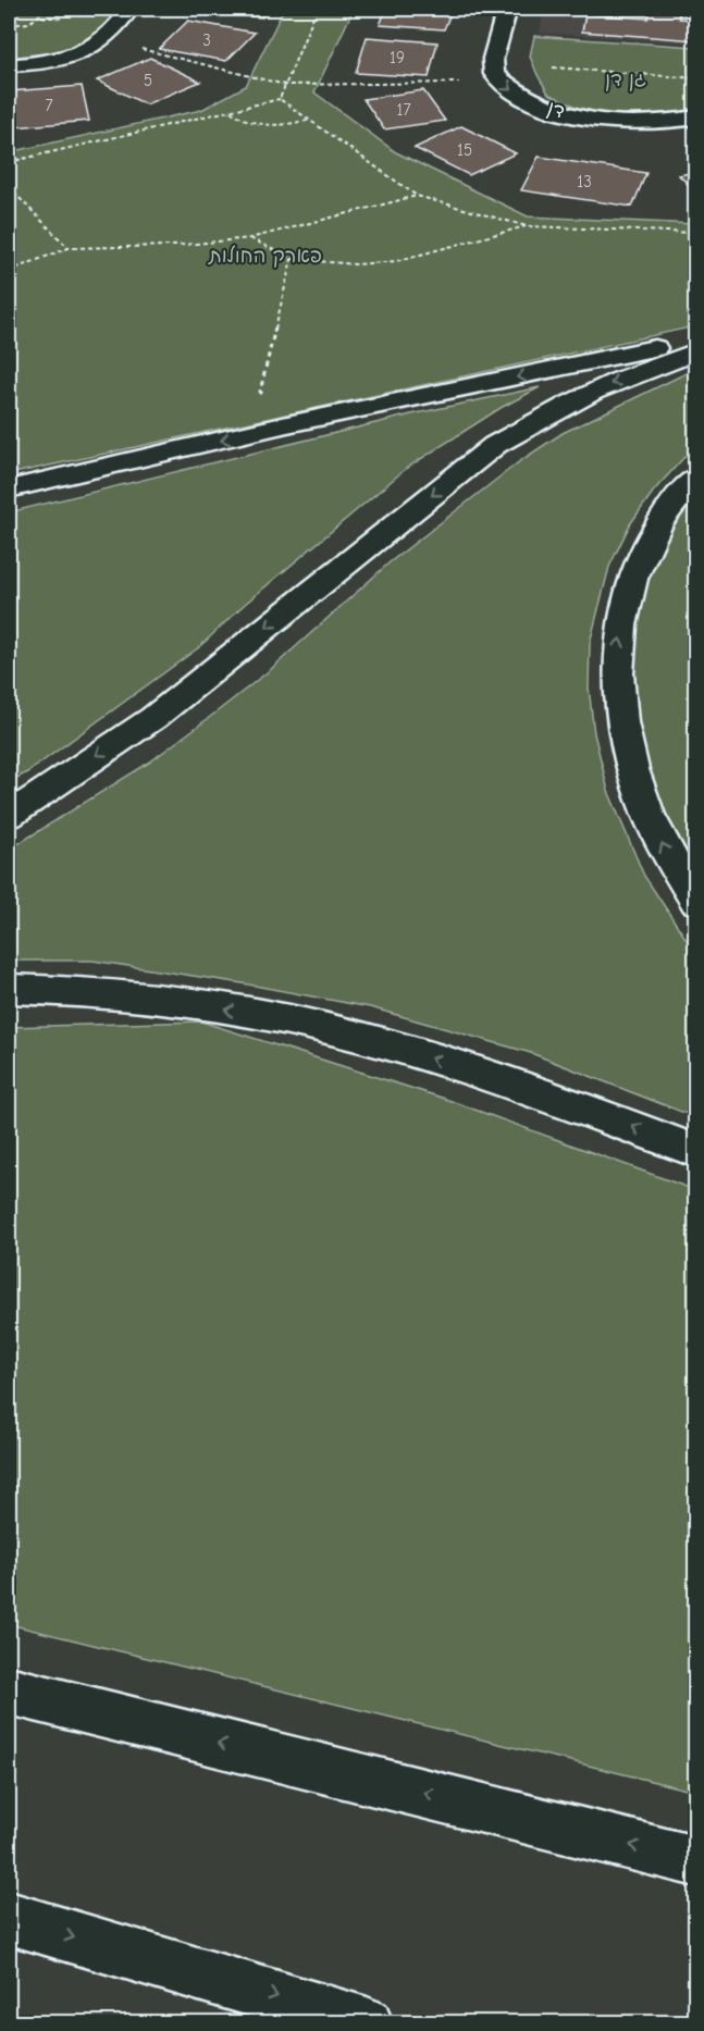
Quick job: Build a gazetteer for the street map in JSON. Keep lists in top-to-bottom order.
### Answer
{
  "streets": {
    "main road": ["דן"]
  },
  "parks": ["גן דן", "פארק החולות"],
  "house_numbers": [
    "3",
    "19",
    "5",
    "7",
    "17",
    "15",
    "13"
  ]
}
